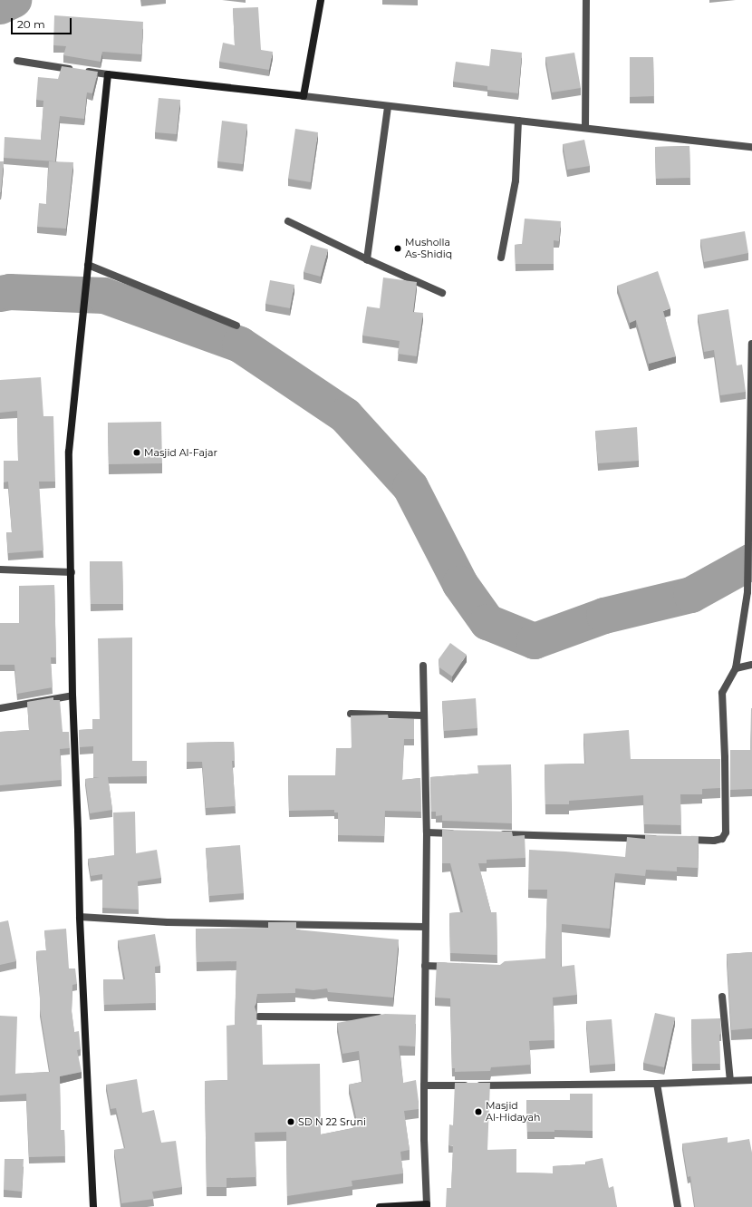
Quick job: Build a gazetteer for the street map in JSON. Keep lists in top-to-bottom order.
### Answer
{
  "places": [
    "Musholla As-Shidiq",
    "Masjid Al-Fajar",
    "Masjid Al-Hidayah",
    "SD N 22 Sruni"
  ],
  "scale_bar": "20 m"
}
